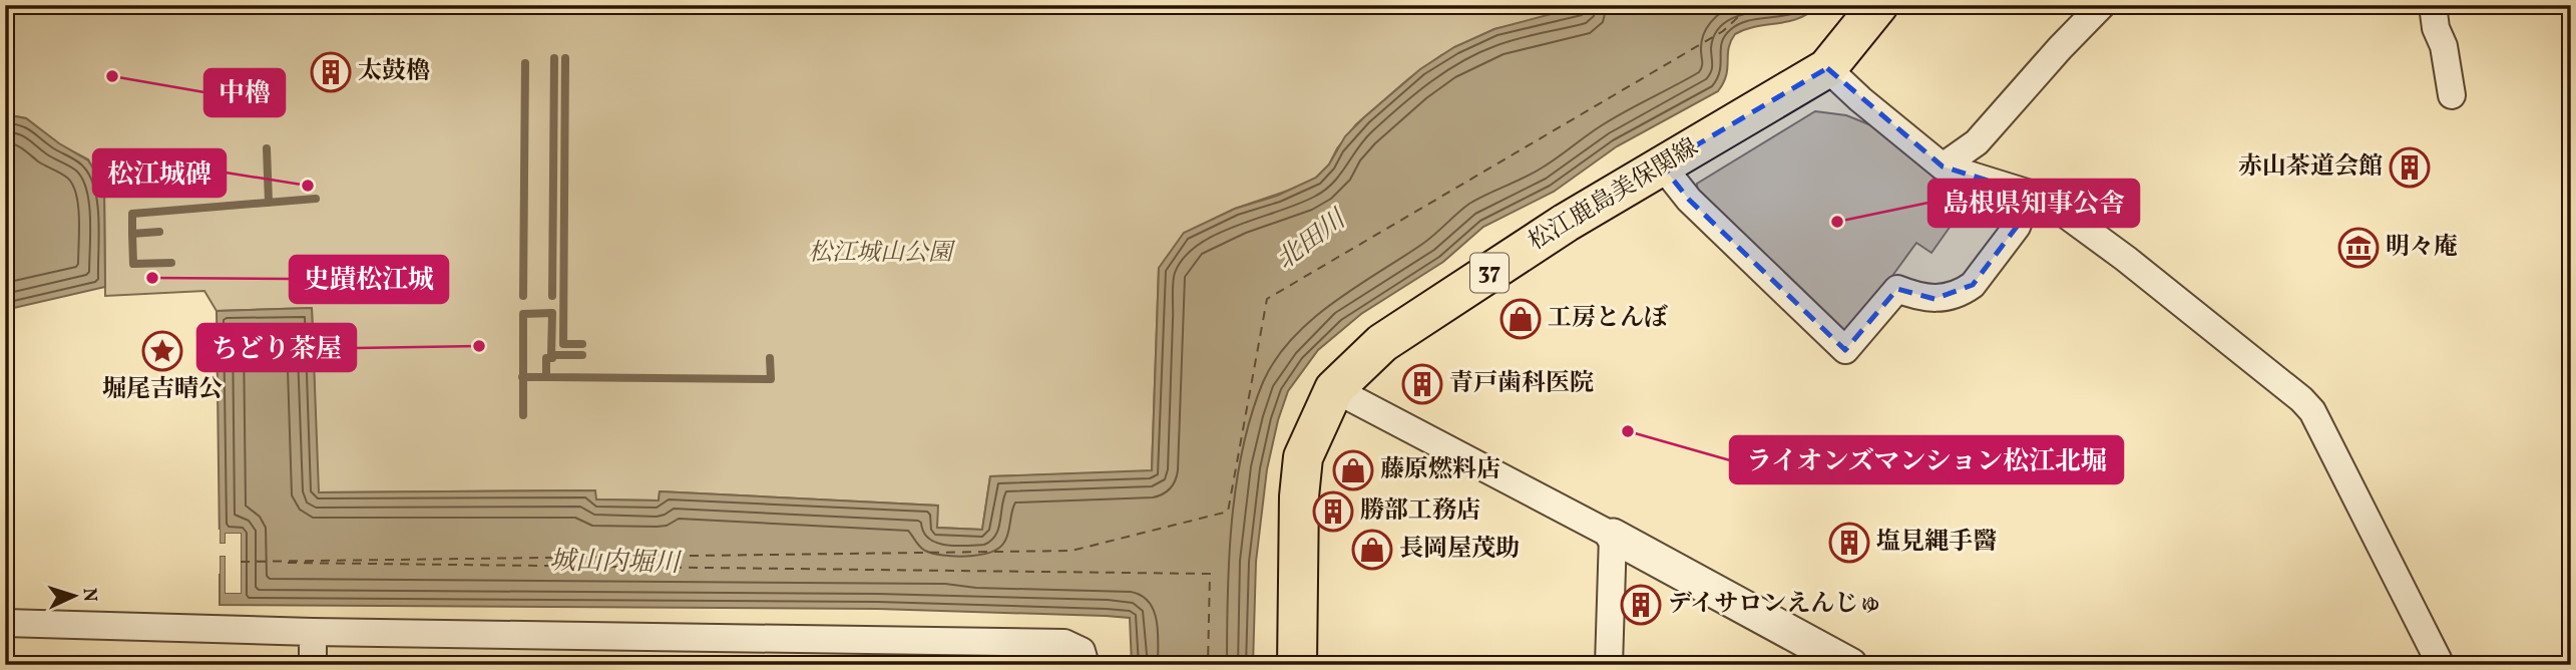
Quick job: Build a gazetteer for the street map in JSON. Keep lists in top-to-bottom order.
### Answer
{
  "streets": {
    "main road": ["松江鹿島美保関線", "37"]
  },
  "water": ["北田川", "城山内堀川"],
  "parks": ["松江城山公園"],
  "places": {
    "building": [
      "太鼓櫓",
      "赤山茶道会館",
      "青戸歯科医院",
      "勝部工務店",
      "塩見縄手醫",
      "デイサロンえんじゅ"
    ],
    "other": [
      "中櫓",
      "松江城碑",
      "島根県知事公舎",
      "史蹟松江城",
      "ちどり茶屋",
      "ライオンズマンション松江北堀"
    ],
    "museum": ["明々庵"],
    "shop": ["工房とんぼ", "藤原燃料店", "長岡屋茂助"],
    "place": ["堀尾吉晴公"]
  },
  "north": "right"
}
